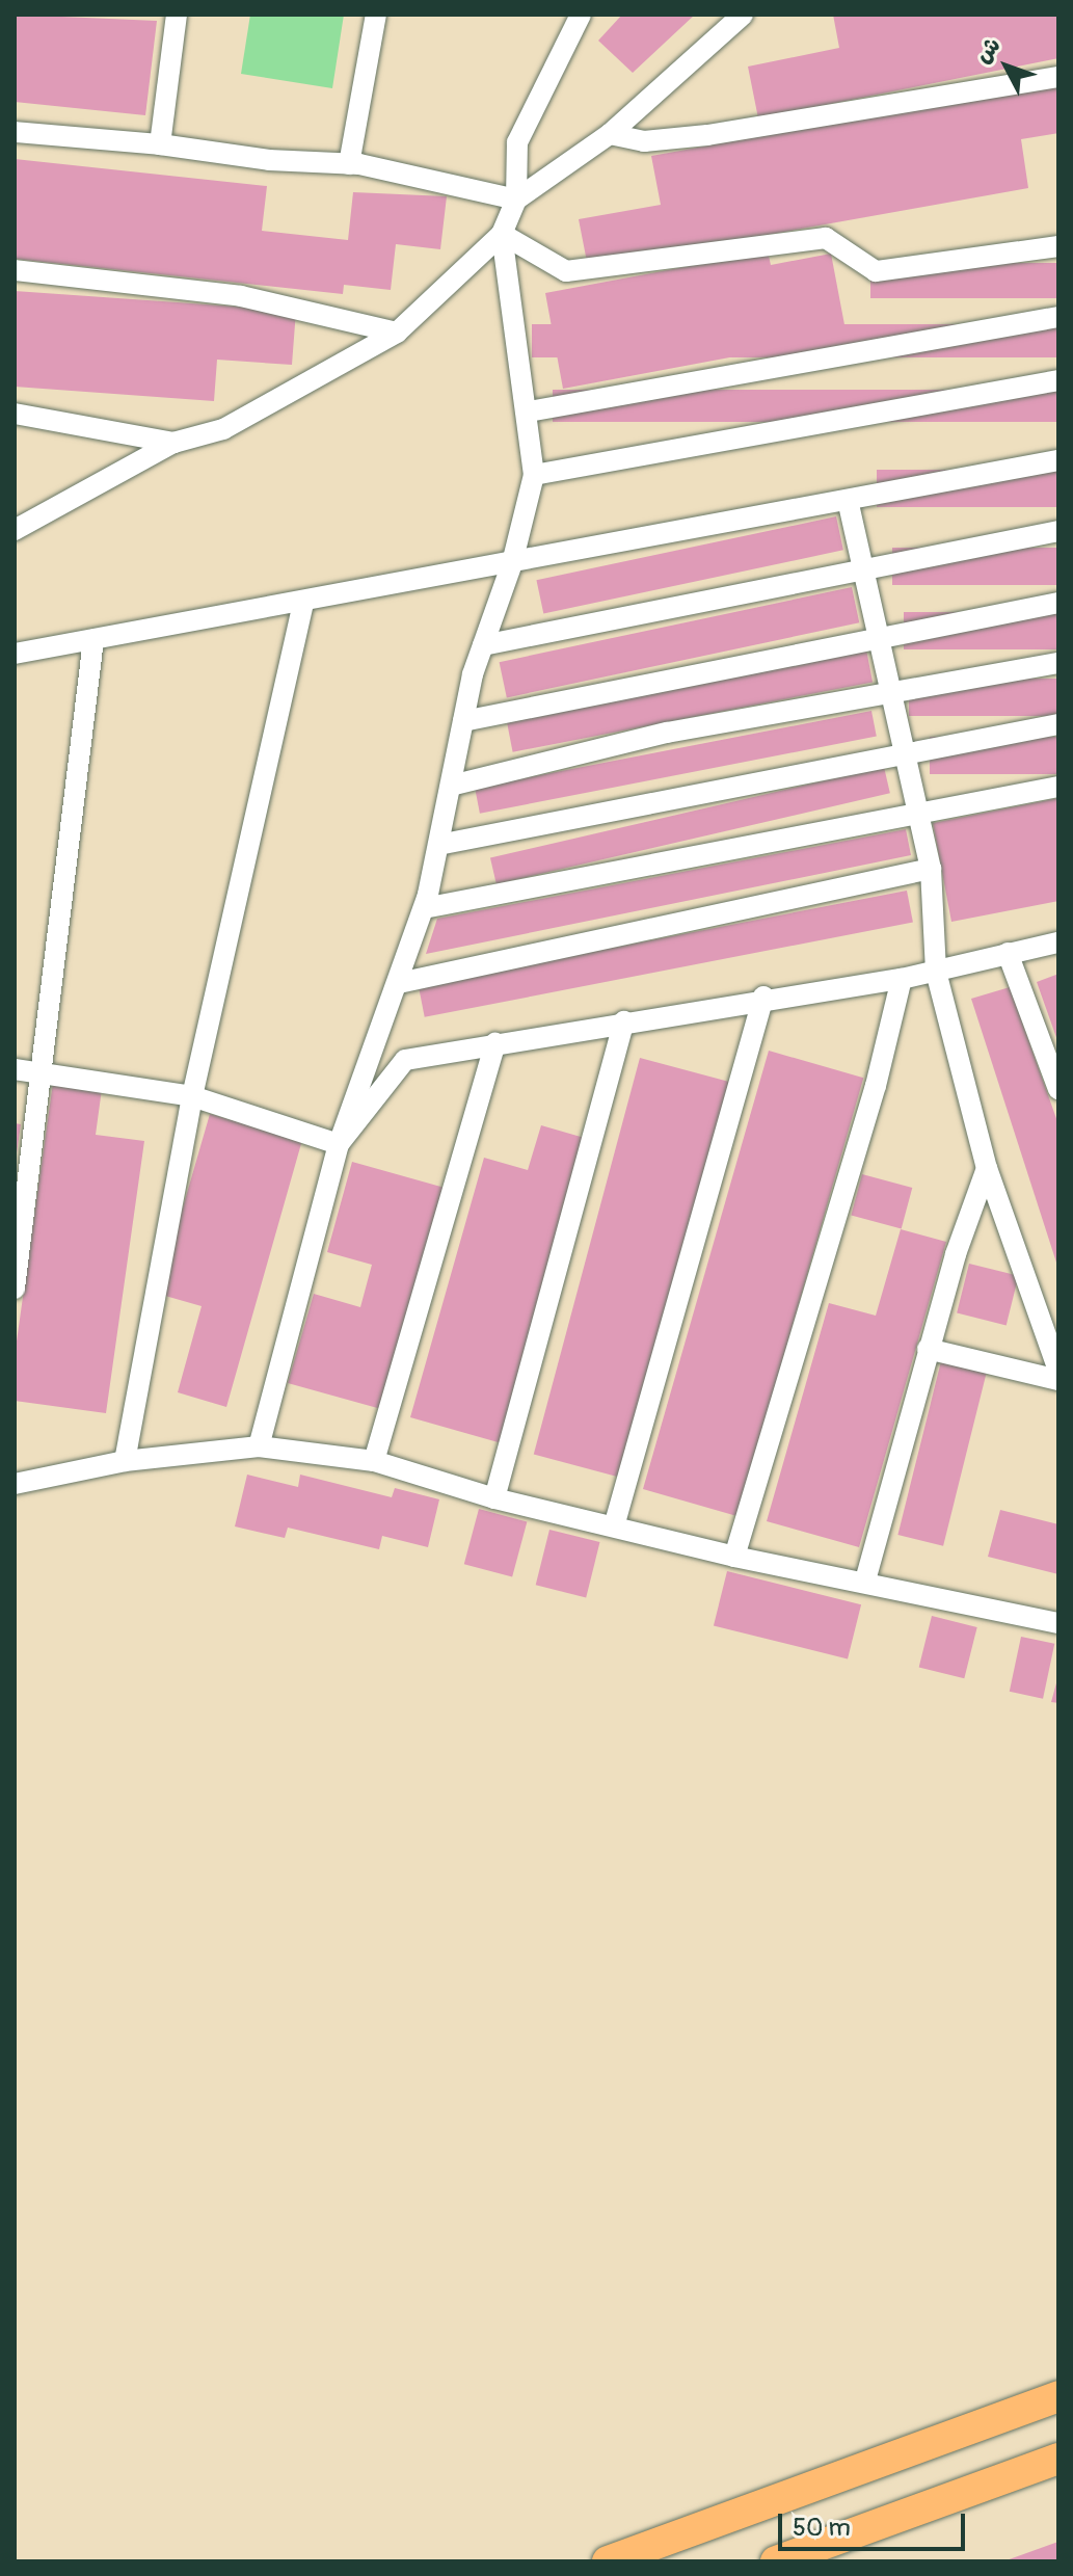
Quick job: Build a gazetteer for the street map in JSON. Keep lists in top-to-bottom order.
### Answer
{
  "scale_bar": "50 m",
  "north": "top left"
}
